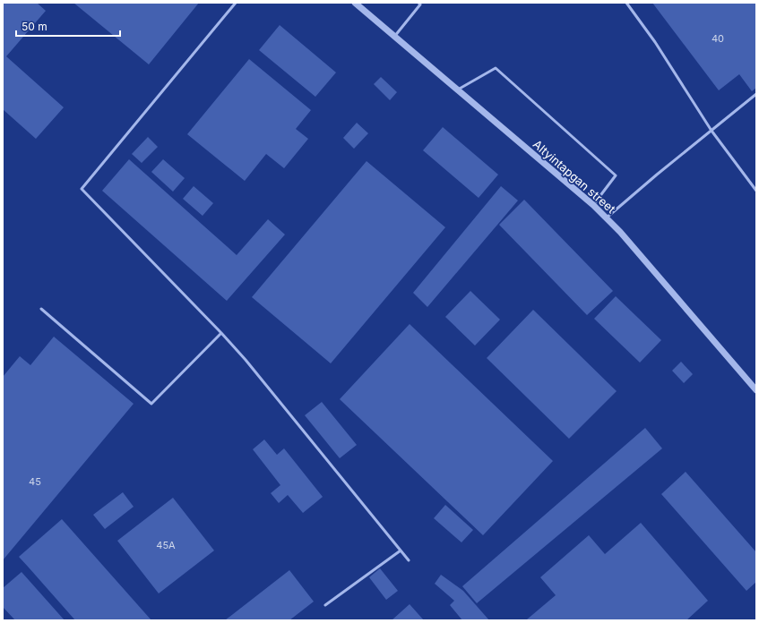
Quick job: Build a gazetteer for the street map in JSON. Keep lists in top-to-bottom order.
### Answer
{
  "streets": {
    "street": ["Altyintapgan street"]
  },
  "house_numbers": ["40", "45", "45A"],
  "scale_bar": "50 m"
}
